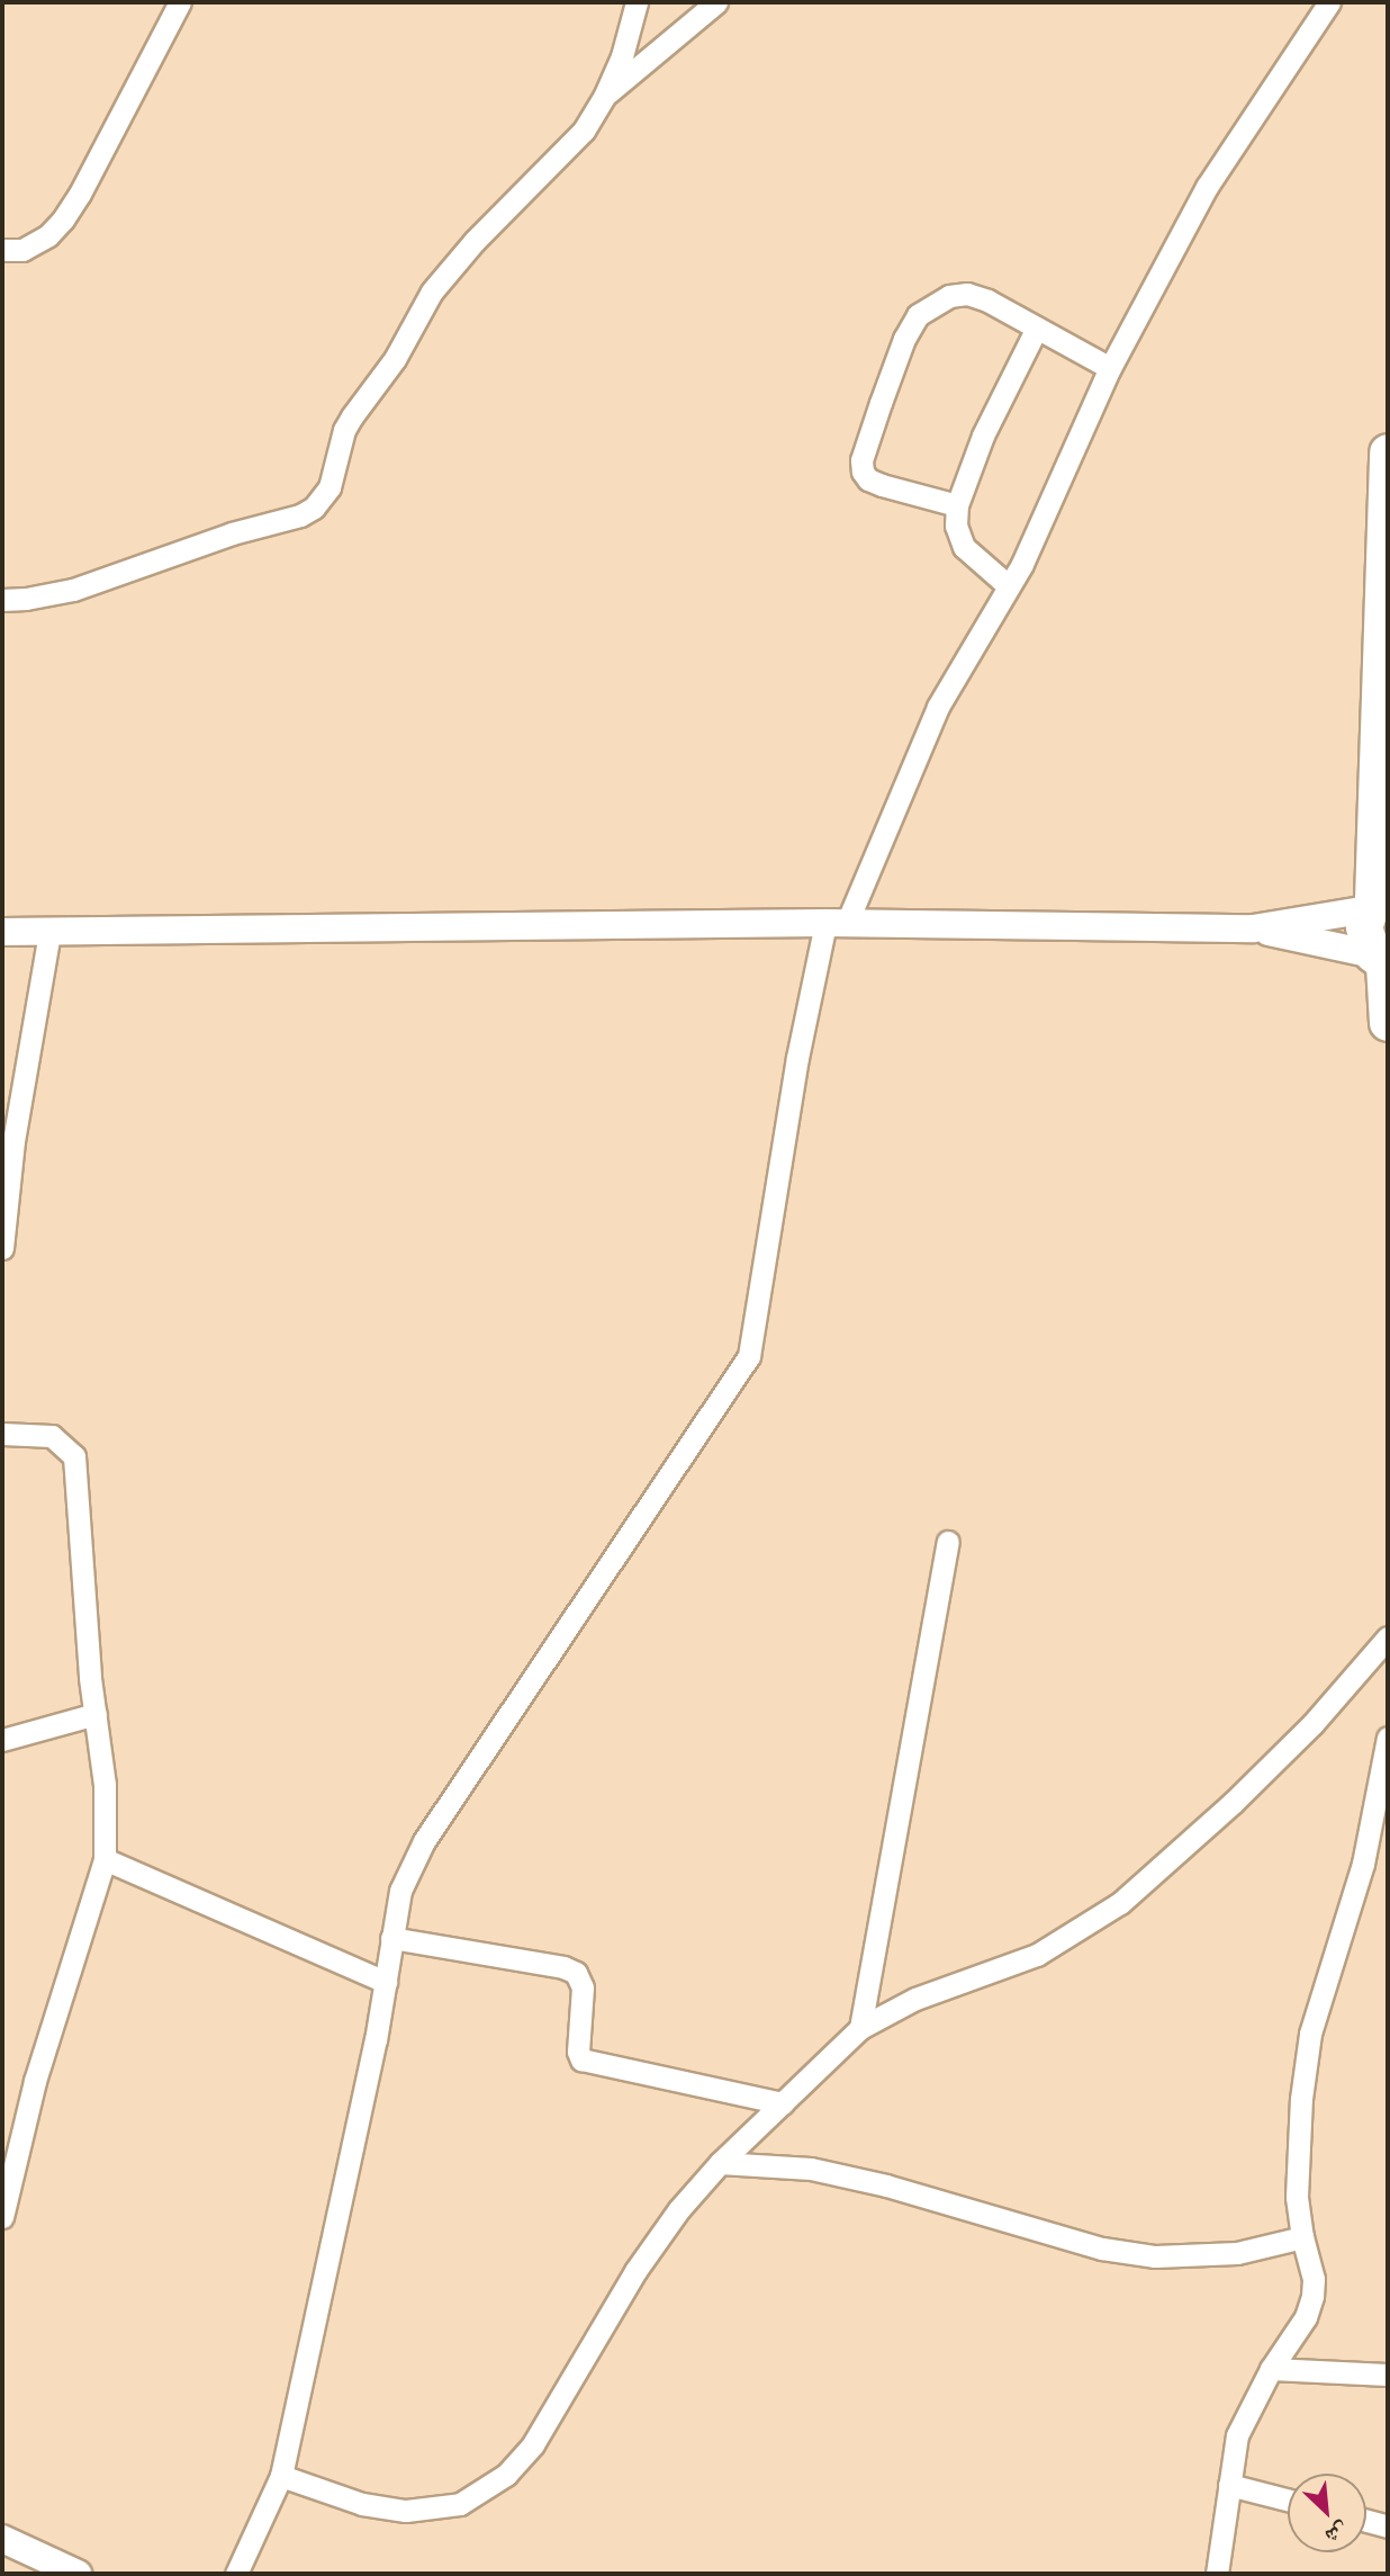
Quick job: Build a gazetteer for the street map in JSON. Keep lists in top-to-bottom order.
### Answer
{
  "north": "bottom right"
}
